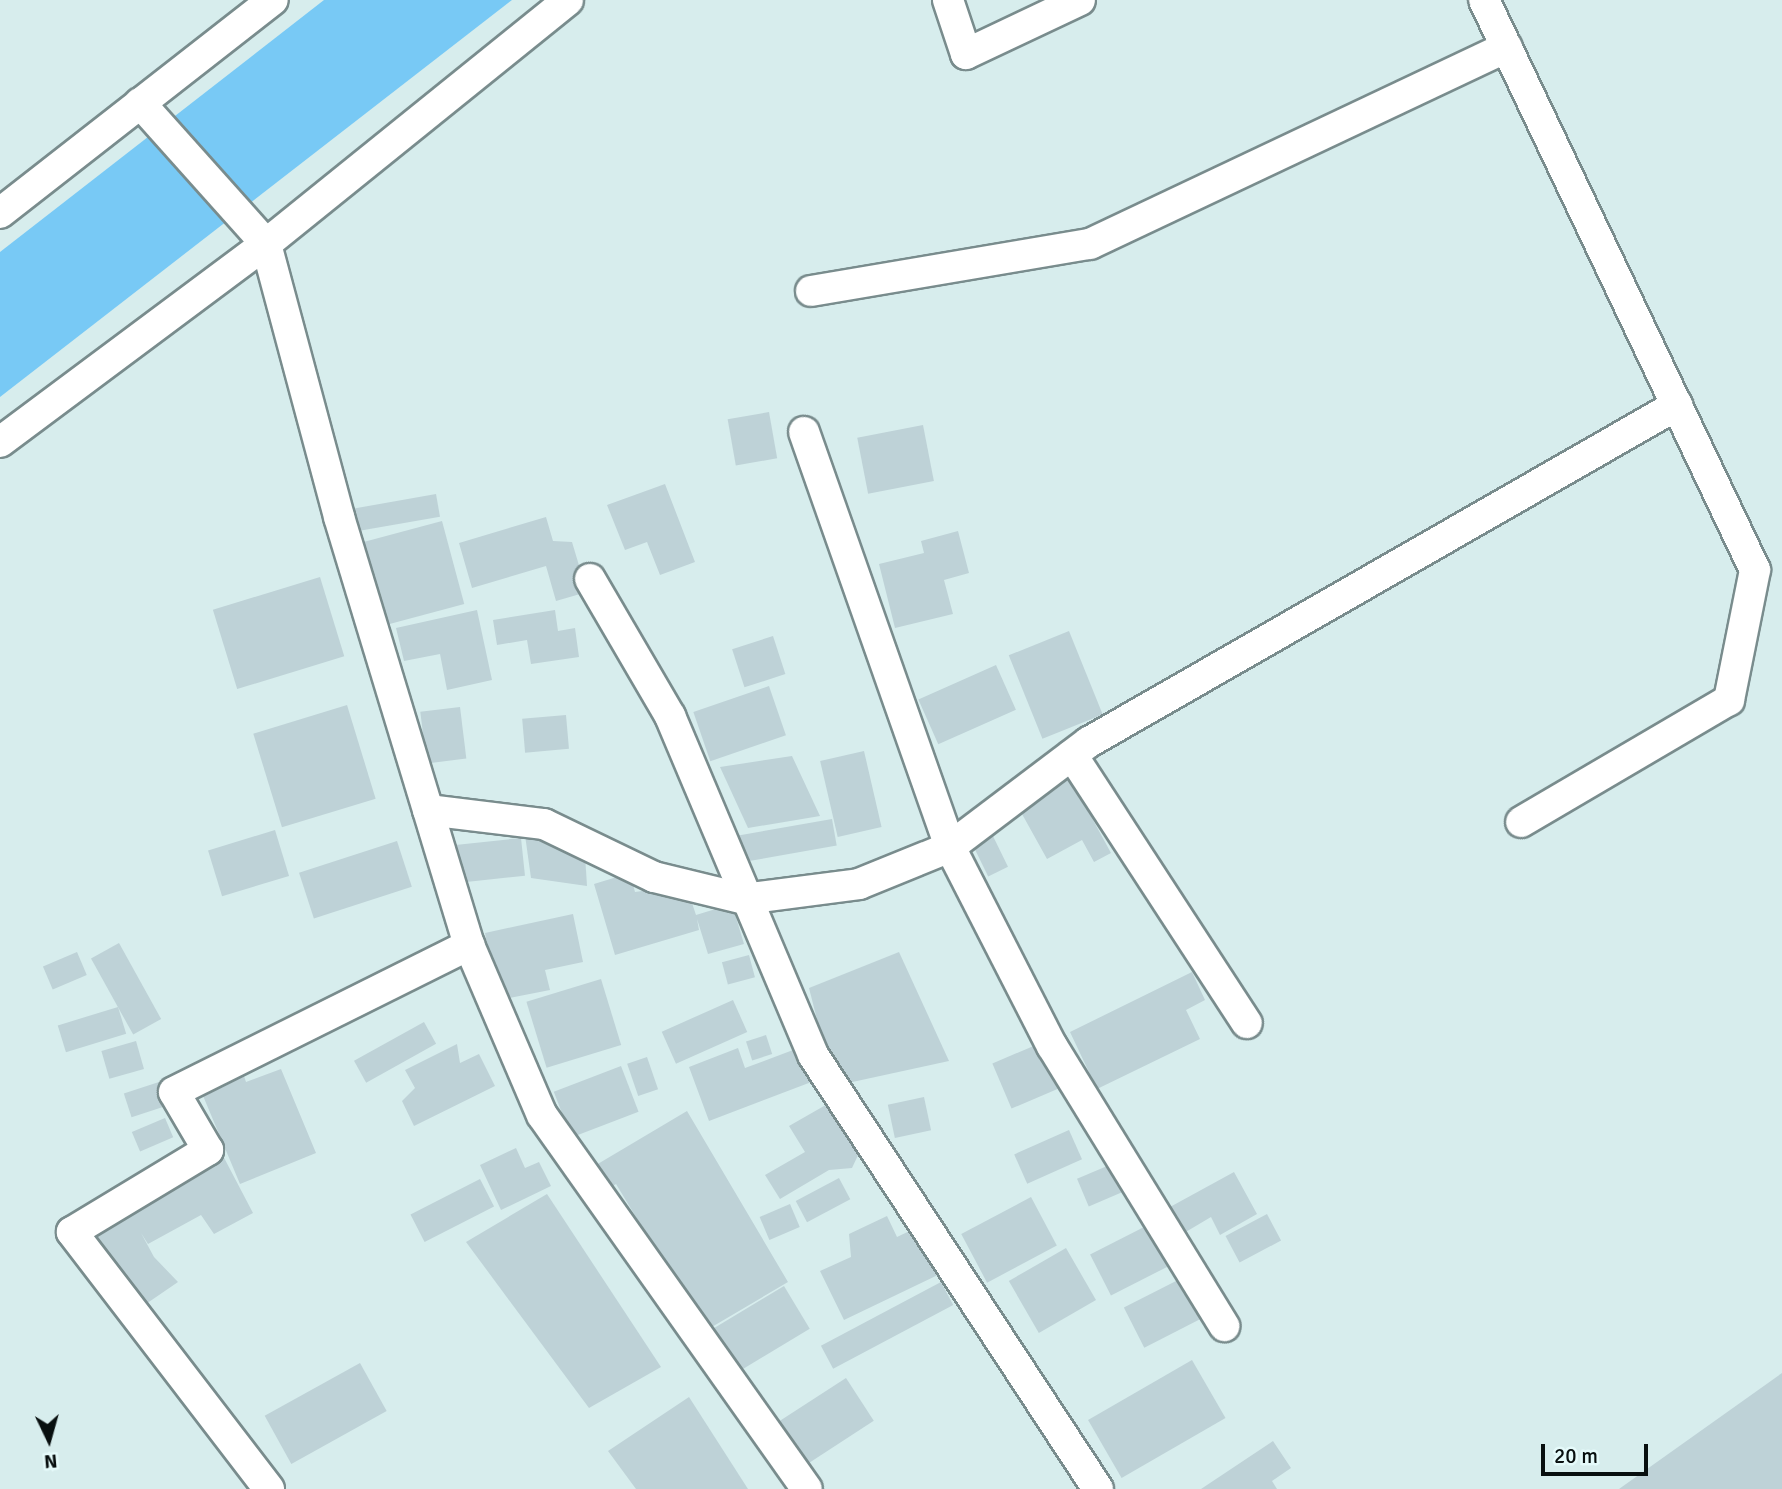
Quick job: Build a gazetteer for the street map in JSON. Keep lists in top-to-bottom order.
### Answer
{
  "scale_bar": "20 m",
  "north": "bottom"
}
